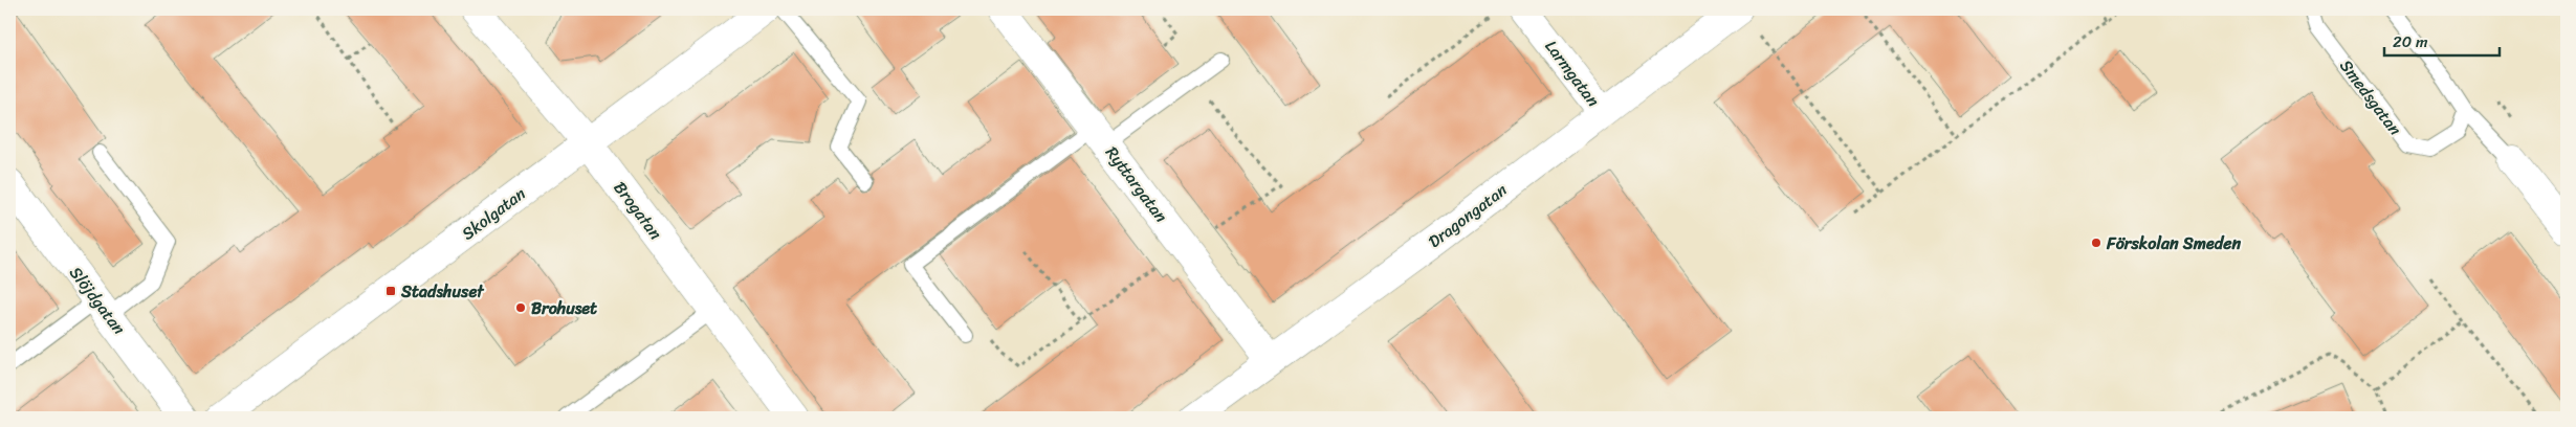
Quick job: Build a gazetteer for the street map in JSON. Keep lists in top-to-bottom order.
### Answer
{
  "streets": {
    "street": [
      "Larmgatan",
      "Ryttargatan",
      "Brogatan",
      "Skolgatan",
      "Dragongatan",
      "Slöjdgatan"
    ],
    "lane": ["Smedsgatan"]
  },
  "crossings": [
    ["Larmgatan", "Dragongatan"],
    ["Ryttargatan", "Dragongatan"],
    ["Brogatan", "Skolgatan"]
  ],
  "places": {
    "other": ["Förskolan Smeden", "Brohuset"],
    "transit": ["Stadshuset"]
  },
  "scale_bar": "20 m"
}
